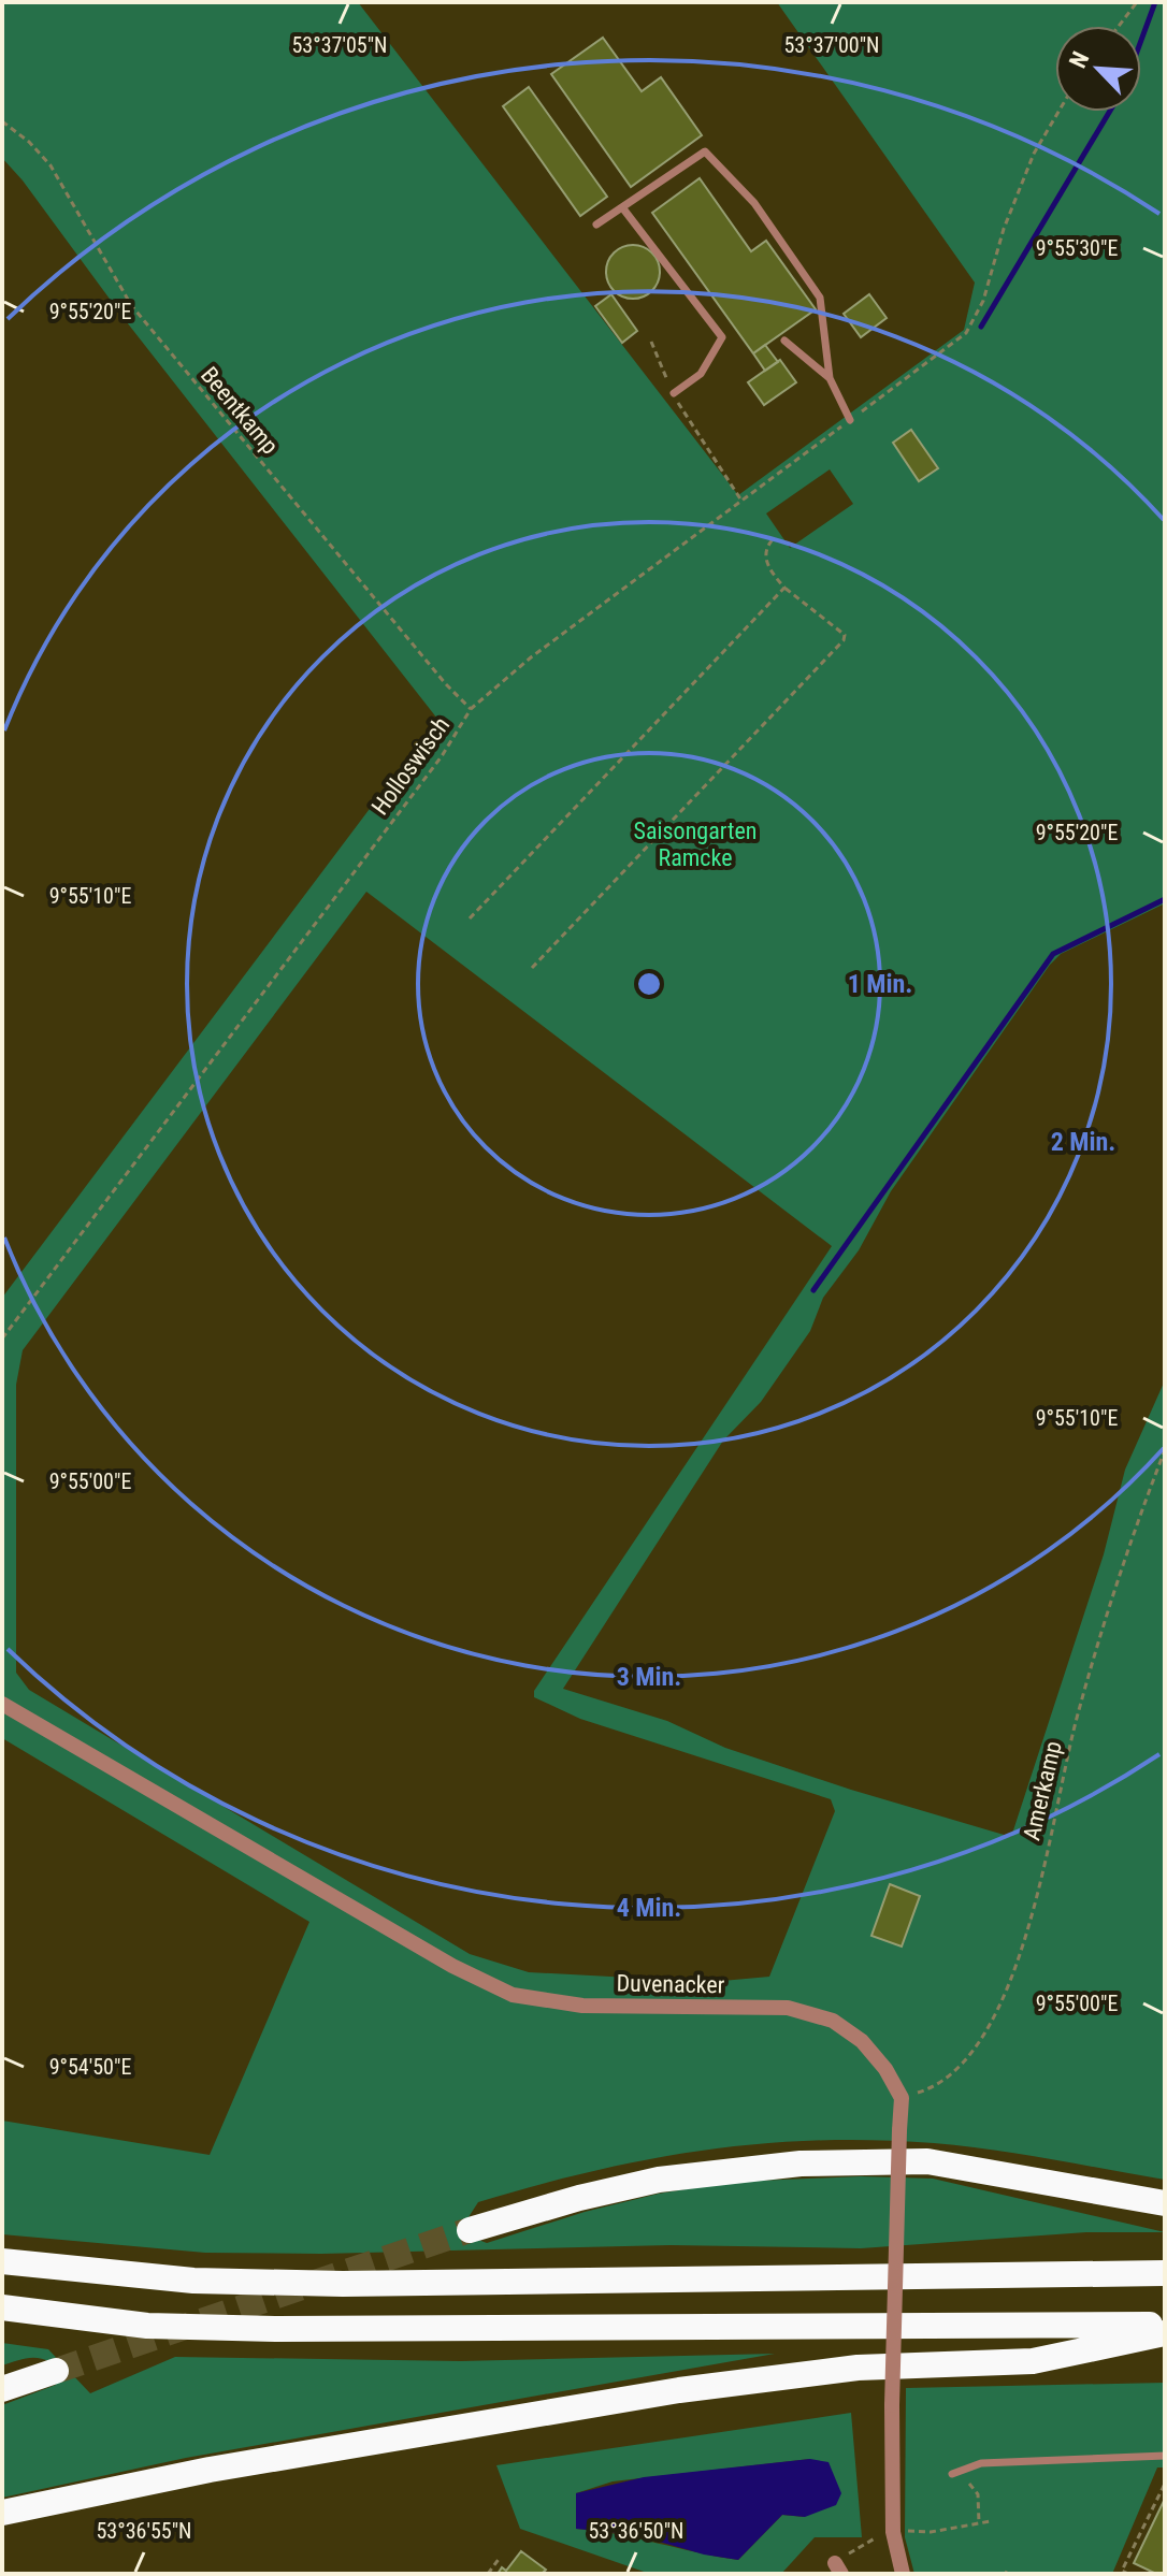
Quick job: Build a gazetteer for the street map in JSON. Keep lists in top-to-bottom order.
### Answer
{
  "streets": {
    "street": ["Duvenacker"],
    "path": ["Beentkamp", "Holloswisch", "Amerkamp"]
  },
  "crossings": [
    ["Beentkamp", "Holloswisch"],
    ["Amerkamp", "Duvenacker"]
  ],
  "parks": ["Saisongarten Ramcke"],
  "north": "top left",
  "coordinates": [
    "53°37'05\"N",
    "53°37'00\"N",
    "9°55'30\"E",
    "9°55'20\"E",
    "9°55'10\"E",
    "9°55'00\"E",
    "9°54'50\"E",
    "53°36'55\"N",
    "53°36'50\"N"
  ],
  "rings": [
    "1 Min.",
    "2 Min.",
    "3 Min.",
    "4 Min."
  ]
}
